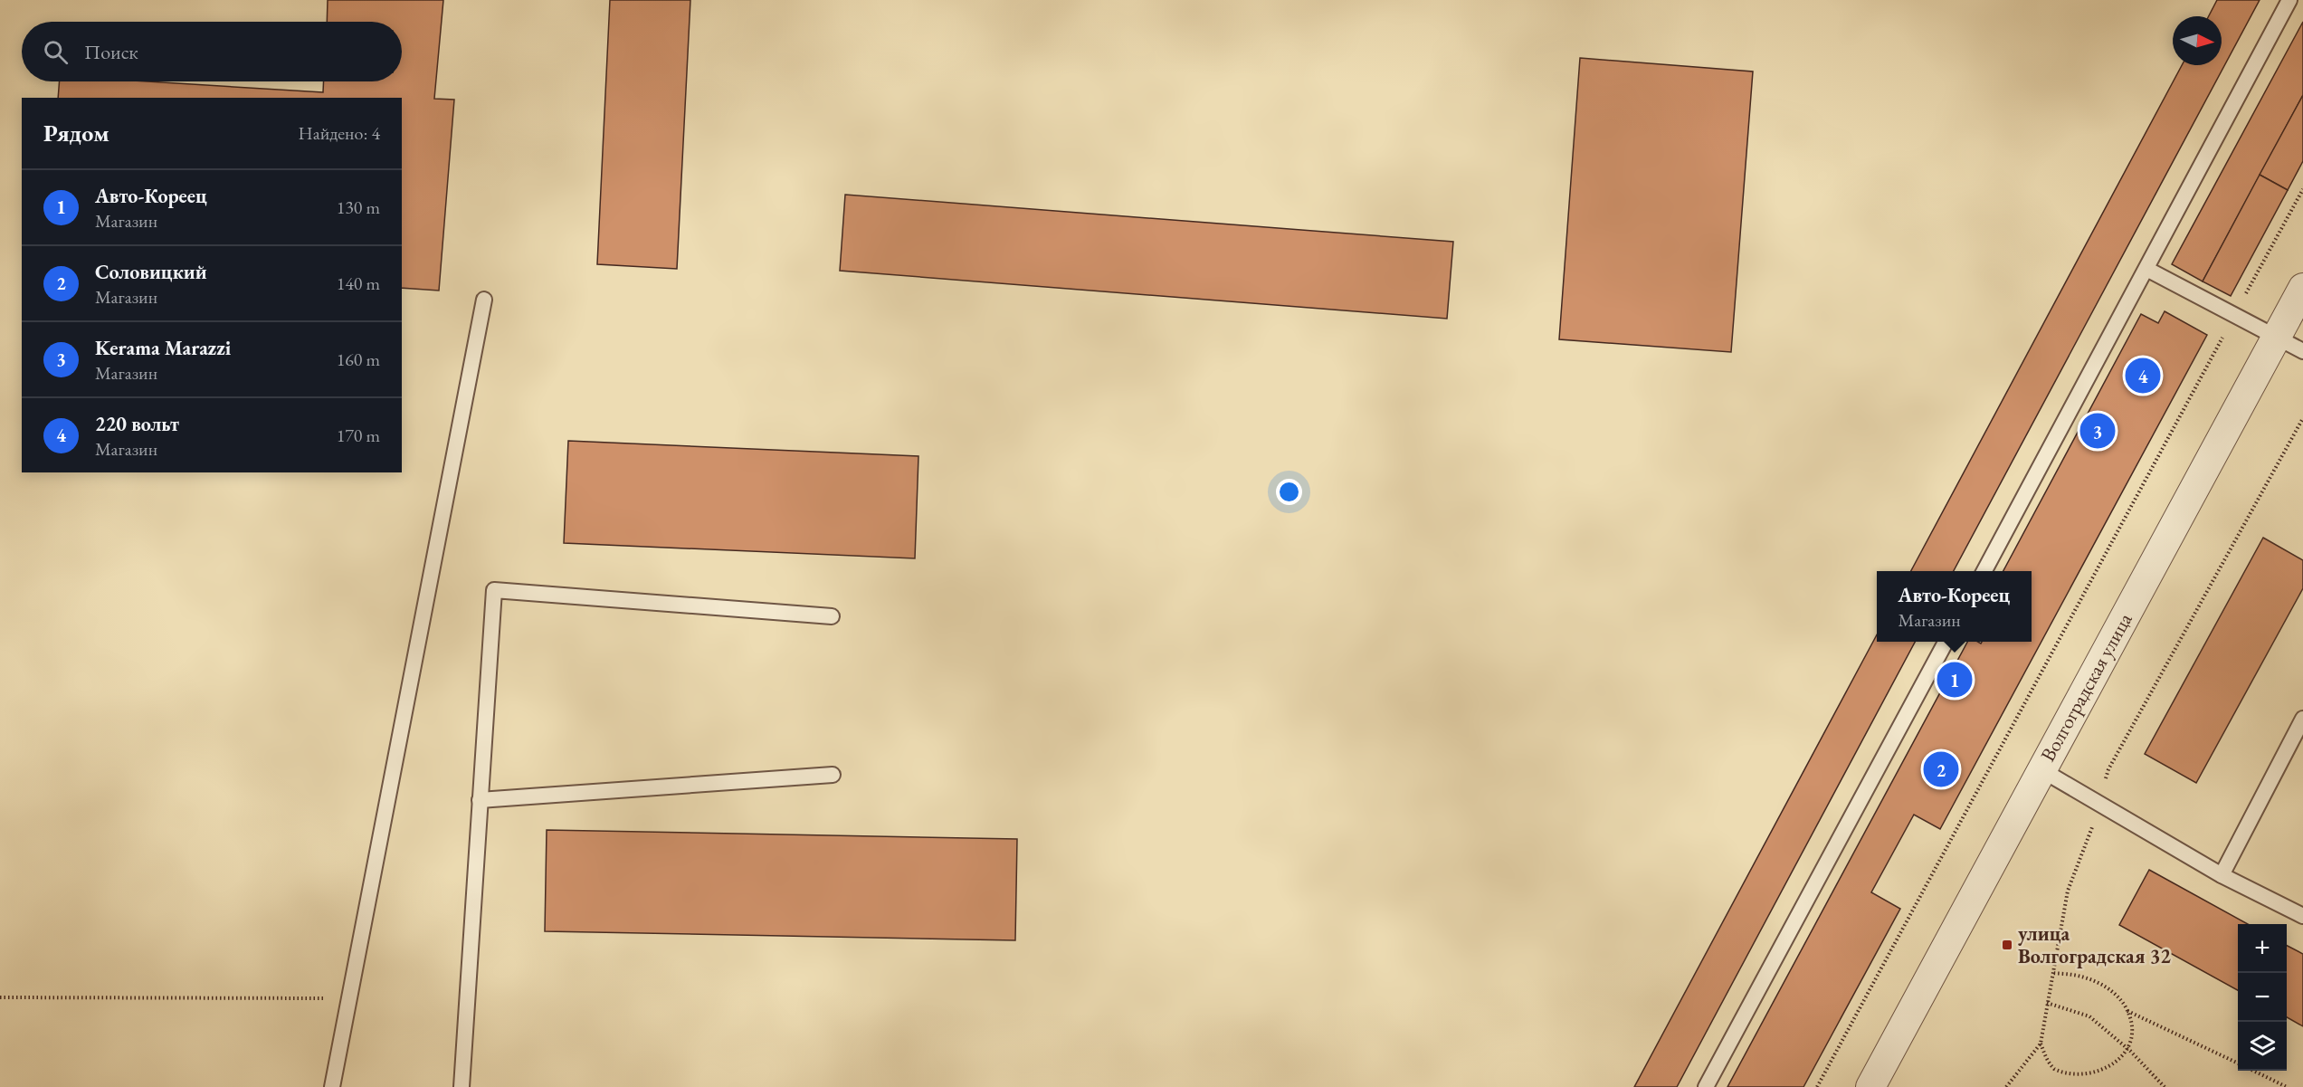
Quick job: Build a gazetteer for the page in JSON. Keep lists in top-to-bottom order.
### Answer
{
  "streets": {
    "street": ["Волгоградская улица"]
  },
  "places": {
    "transit": ["улица Волгоградская 32"]
  },
  "north": "right",
  "page": {
    "search": "Поиск",
    "heading": ["Рядом", "Найдено: 4"],
    "list": [
      {
        "mark": "1",
        "name": "Авто-Кореец",
        "note": "Магазин",
        "value": "130 m"
      },
      {
        "mark": "2",
        "name": "Соловицкий",
        "note": "Магазин",
        "value": "140 m"
      },
      {
        "mark": "3",
        "name": "Kerama Marazzi",
        "note": "Магазин",
        "value": "160 m"
      },
      {
        "mark": "4",
        "name": "220 вольт",
        "note": "Магазин",
        "value": "170 m"
      }
    ],
    "pins": [
      "4",
      "3",
      "1",
      "2"
    ],
    "popup": ["Авто-Кореец", "Магазин"],
    "map_buttons": ["+", "−"]
  }
}
